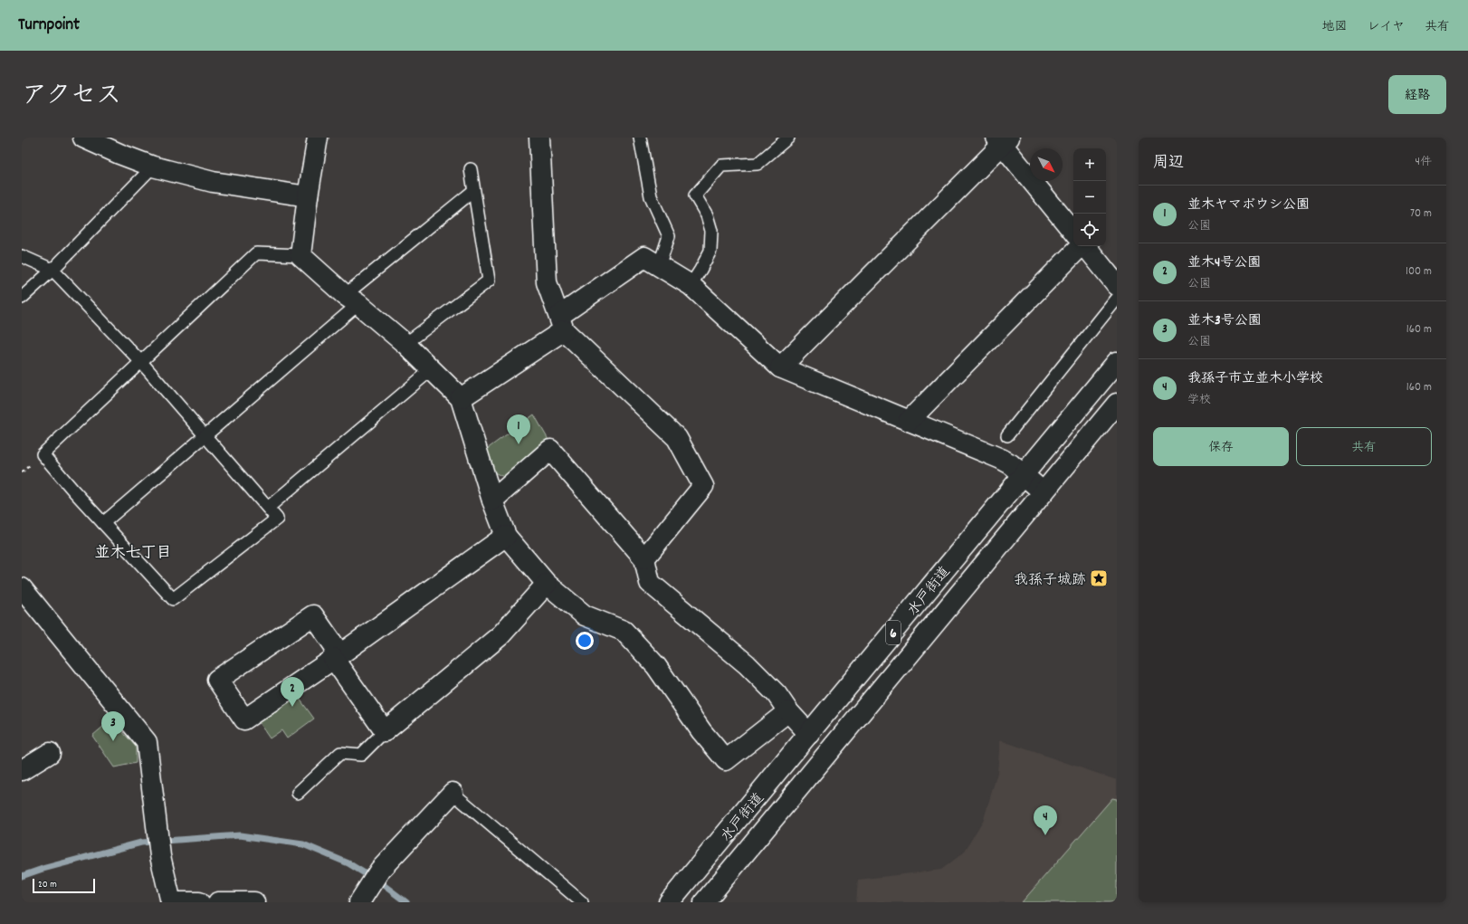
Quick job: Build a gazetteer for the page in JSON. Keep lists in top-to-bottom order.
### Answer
{
  "streets": {
    "main road": ["水戸街道", "6"]
  },
  "districts": ["並木七丁目"],
  "places": {
    "place": ["我孫子城跡"]
  },
  "scale_bar": "20 m",
  "north": "bottom right",
  "page": {
    "header": "Turnpoint",
    "nav": ["地図", "レイヤ", "共有"],
    "title": "アクセス",
    "buttons": [
      "経路",
      ["保存", "共有"]
    ],
    "heading": ["周辺", "4件"],
    "map_buttons": ["+", "−"],
    "list": [
      {
        "mark": "1",
        "name": "並木ヤマボウシ公園",
        "note": "公園",
        "value": "70 m"
      },
      {
        "mark": "2",
        "name": "並木4号公園",
        "note": "公園",
        "value": "100 m"
      },
      {
        "mark": "3",
        "name": "並木3号公園",
        "note": "公園",
        "value": "160 m"
      },
      {
        "mark": "4",
        "name": "我孫子市立並木小学校",
        "note": "学校",
        "value": "160 m"
      }
    ],
    "pins": [
      "1",
      "2",
      "3",
      "4"
    ],
    "scale": "20 m"
  }
}
